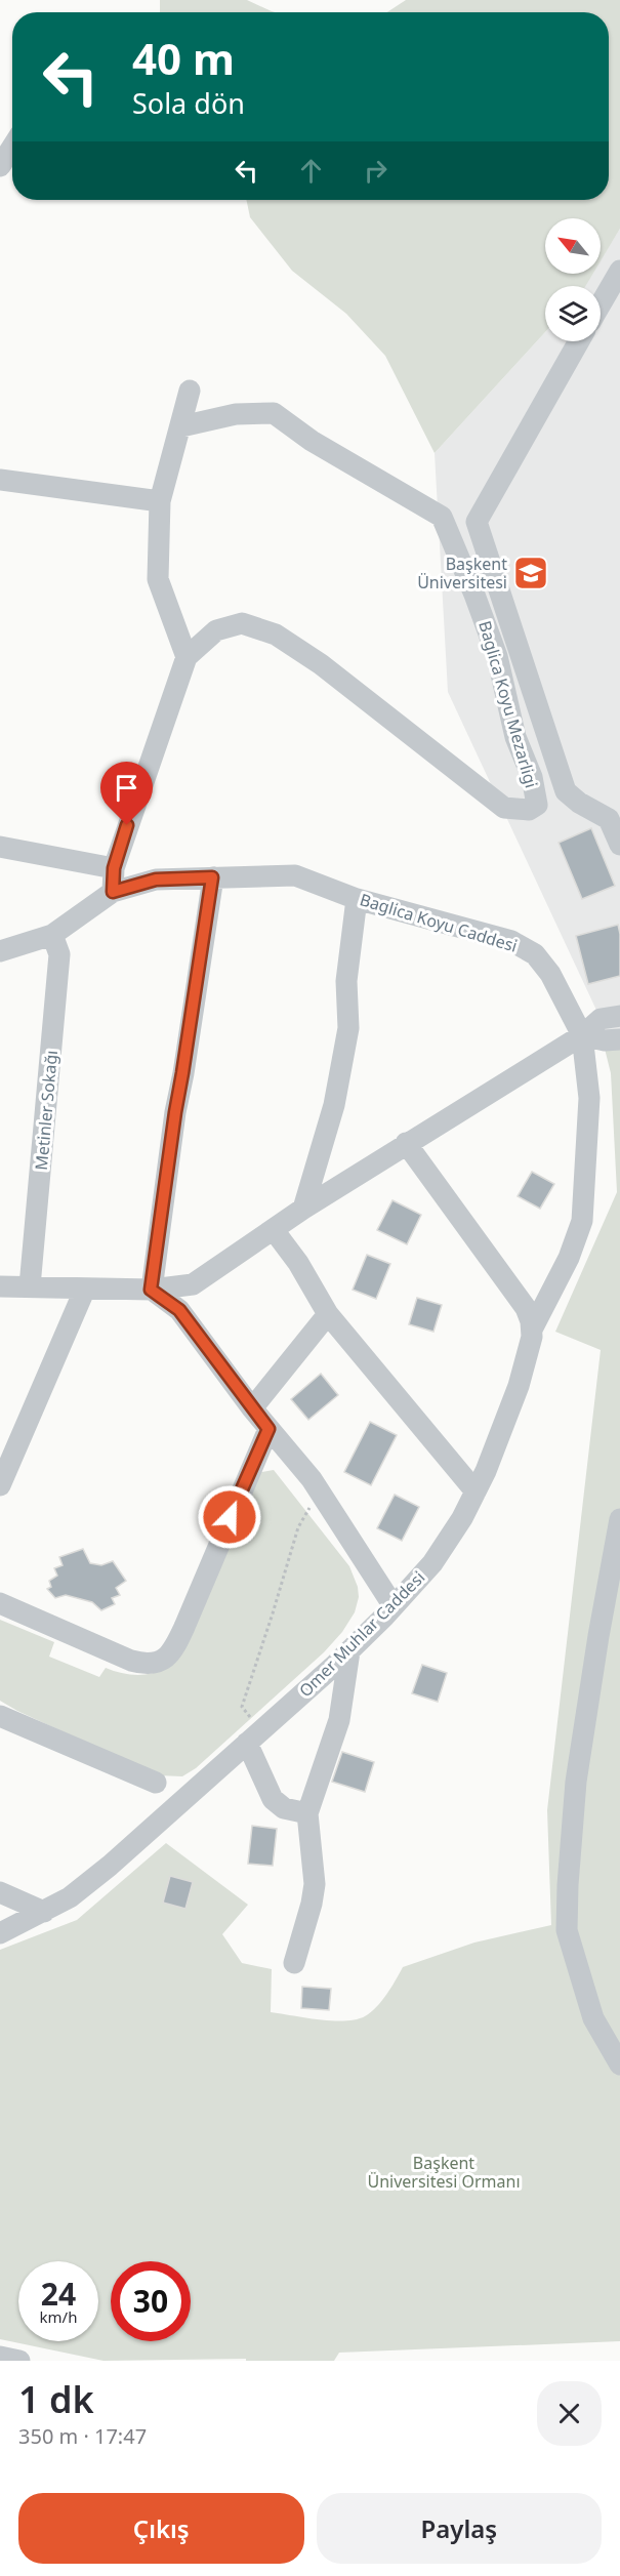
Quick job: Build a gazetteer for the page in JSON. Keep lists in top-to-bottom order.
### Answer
{
  "streets": {
    "street": [
      "Baglica Koyu Mezarligi",
      "Baglica Koyu Caddesi",
      "Metinler Sokağı",
      "Omer Muhlar Caddesi"
    ]
  },
  "crossings": [
    ["Baglica Koyu Caddesi", "Metinler Sokağı"],
    ["Baglica Koyu Caddesi", "Omer Muhlar Caddesi"]
  ],
  "parks": ["Başkent Üniversitesi Ormanı"],
  "places": {
    "school or university": ["Başkent Üniversitesi"]
  },
  "north": "top left",
  "page": {
    "turn": ["40 m", "Sola dön"],
    "speed": "24 km/h",
    "limit": "30",
    "heading": ["1 dk", "350 m · 17:47"],
    "buttons": ["Çıkış", "Paylaş"]
  }
}
